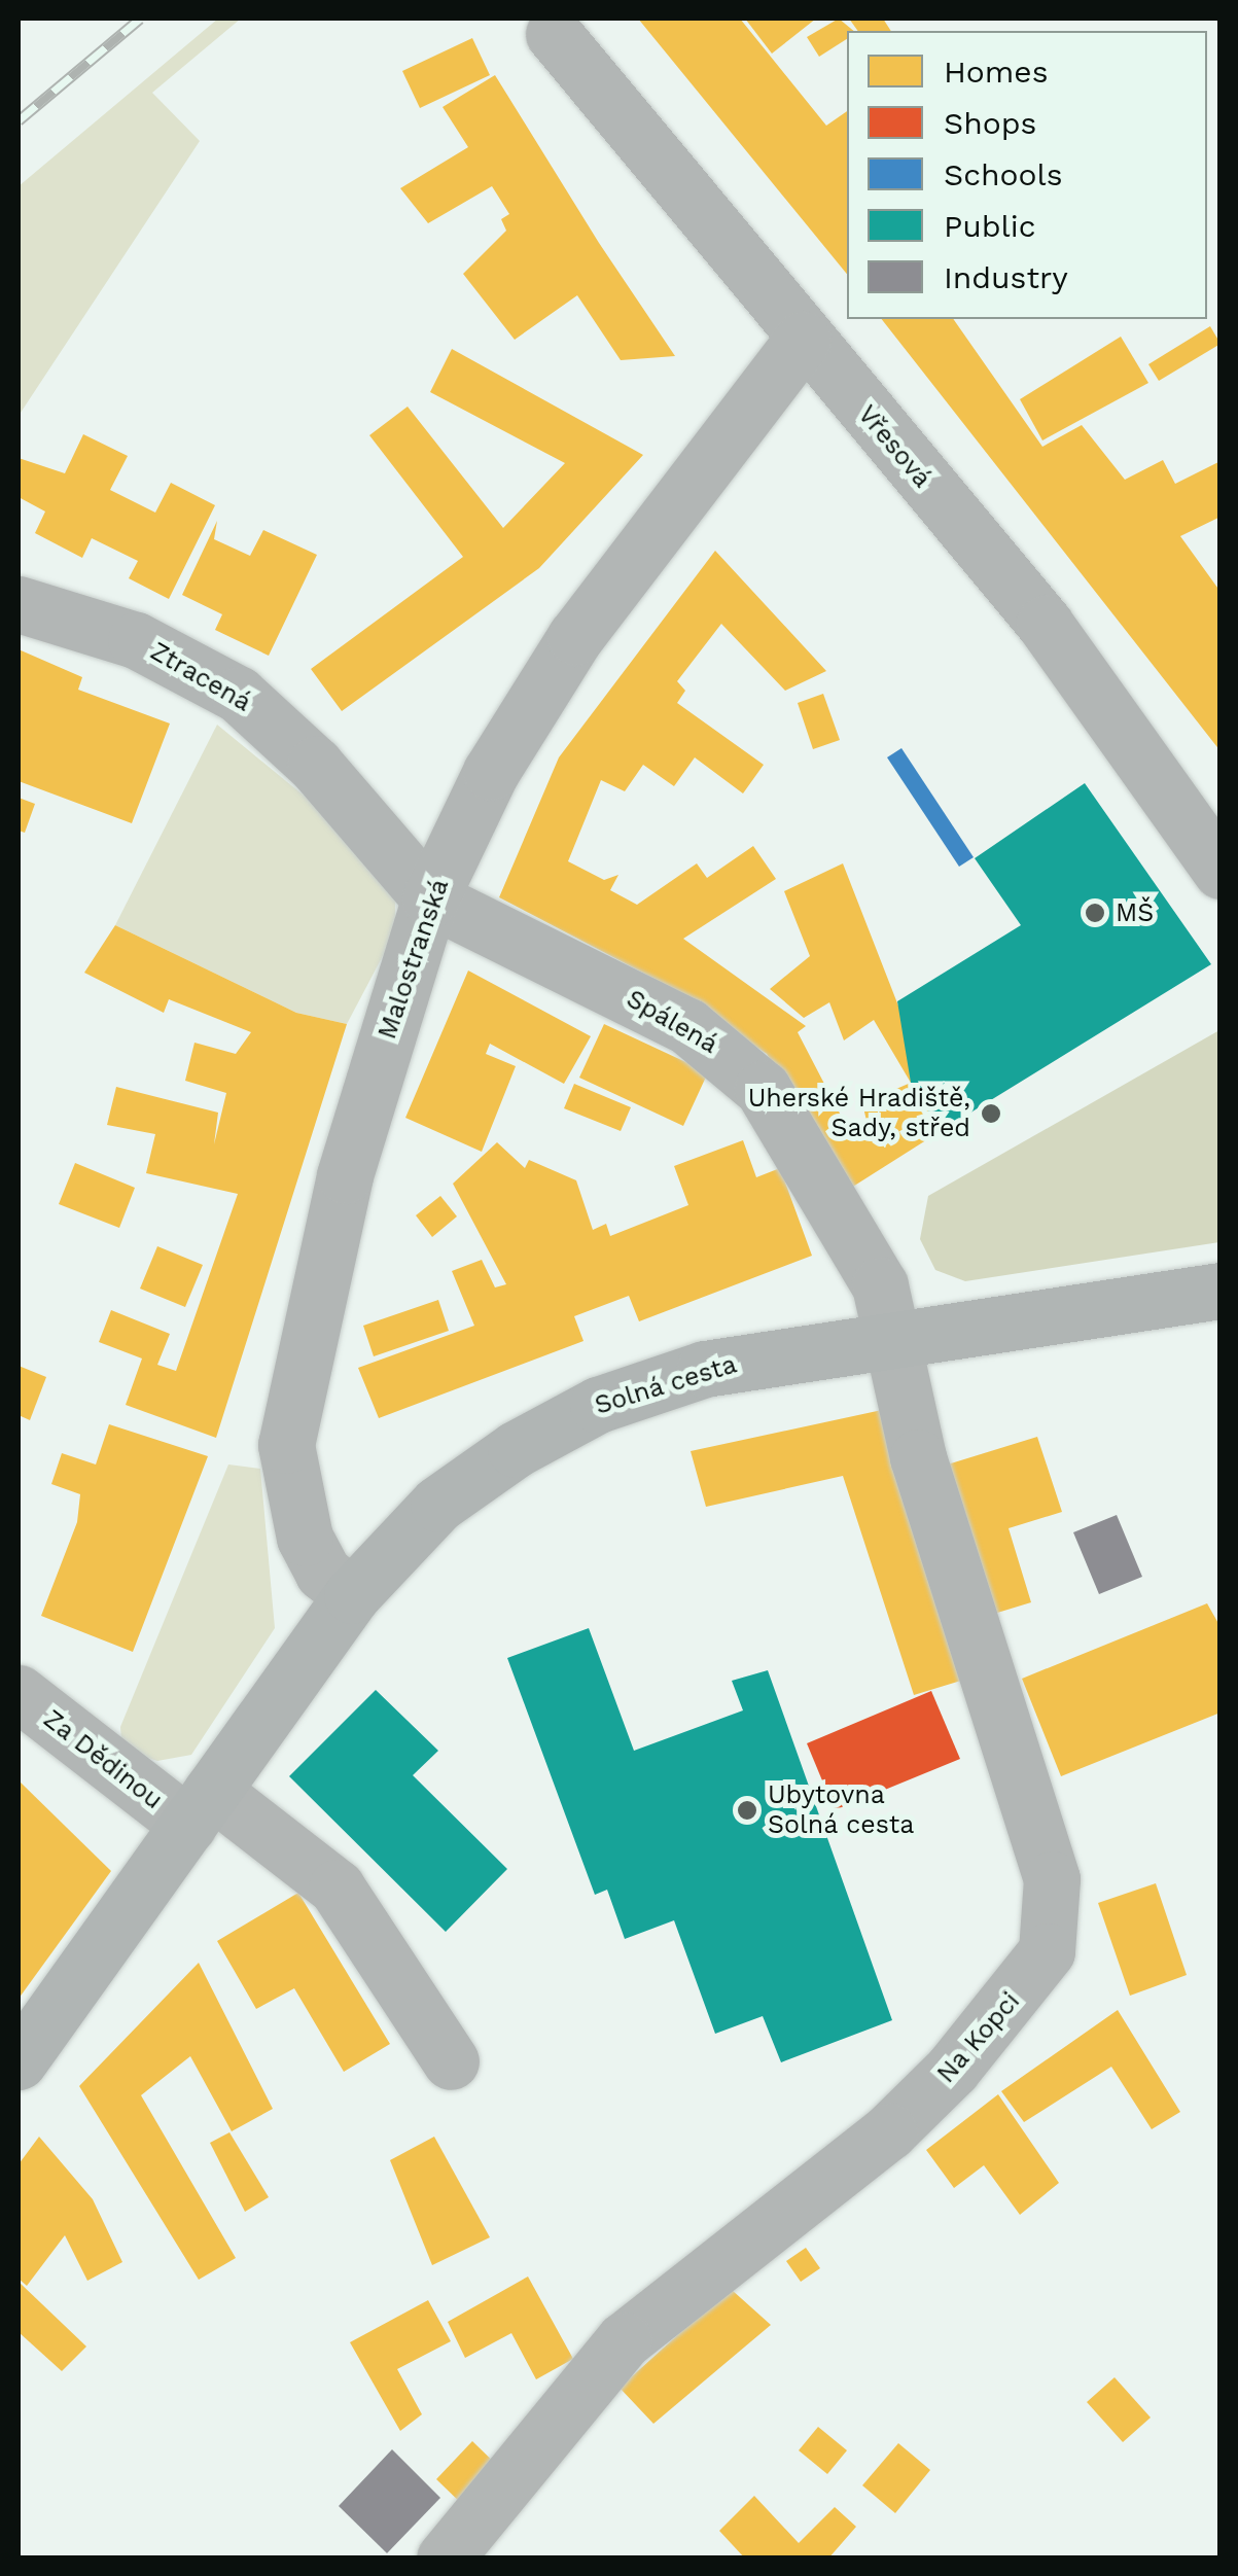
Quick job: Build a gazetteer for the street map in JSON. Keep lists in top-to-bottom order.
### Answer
{
  "streets": {
    "street": [
      "Vřesová",
      "Ztracená",
      "Malostranská",
      "Spálená",
      "Solná cesta",
      "Za Dědinou",
      "Na Kopci"
    ]
  },
  "crossings": [
    ["Vřesová", "Malostranská"],
    ["Ztracená", "Malostranská"],
    ["Ztracená", "Spálená"],
    ["Malostranská", "Spálená"],
    ["Malostranská", "Solná cesta"],
    ["Spálená", "Solná cesta"],
    ["Spálená", "Na Kopci"],
    ["Solná cesta", "Za Dědinou"],
    ["Solná cesta", "Na Kopci"]
  ],
  "places": ["MŠ", "Uherské Hradiště, Sady, střed", "Ubytovna Solná cesta"],
  "legend": [
    "Homes",
    "Shops",
    "Schools",
    "Public",
    "Industry"
  ]
}
